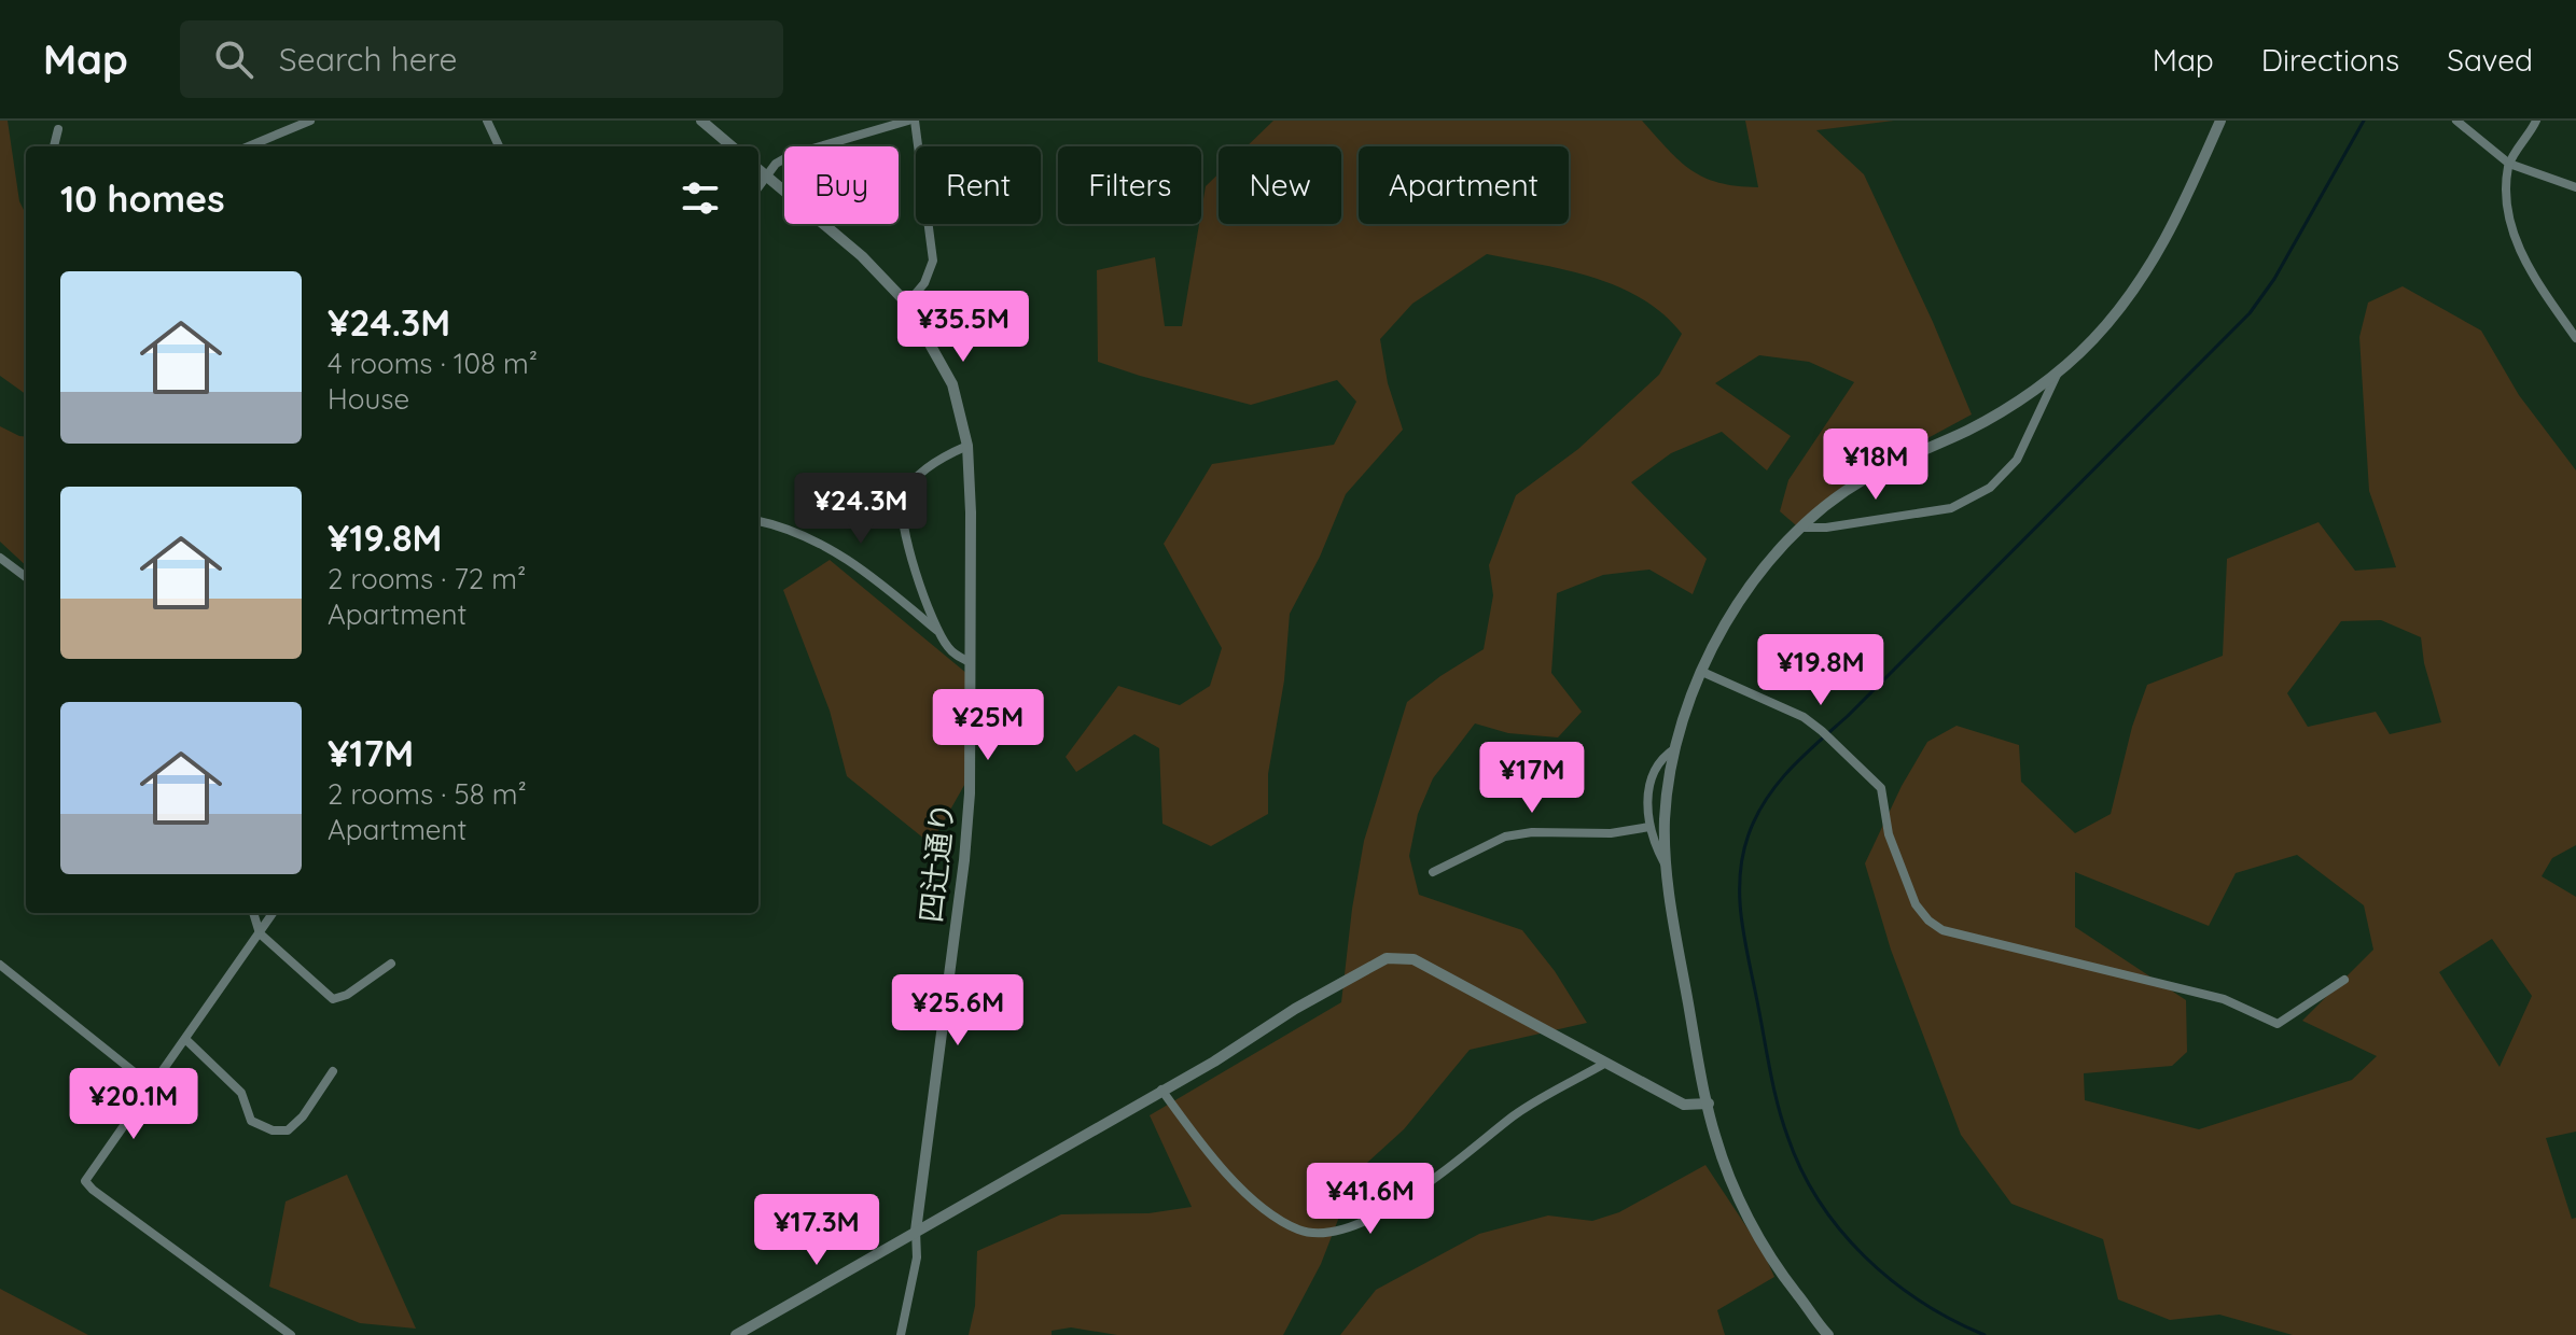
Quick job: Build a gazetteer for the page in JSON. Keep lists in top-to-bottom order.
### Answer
{
  "streets": {
    "street": ["四辻通り"]
  },
  "page": {
    "header": "Map",
    "search": "Search here",
    "nav": ["Map", "Directions", "Saved"],
    "chip": [
      "Buy",
      "Rent",
      "Filters",
      "New",
      "Apartment"
    ],
    "heading": "10 homes",
    "list": [
      {
        "name": "¥24.3M",
        "note": "4 rooms · 108 m² · House"
      },
      {
        "name": "¥19.8M",
        "note": "2 rooms · 72 m² · Apartment"
      },
      {
        "name": "¥17M",
        "note": "2 rooms · 58 m² · Apartment"
      }
    ],
    "price": [
      "¥35.5M",
      "¥18M",
      "¥24.3M",
      "¥19.8M",
      "¥25M",
      "¥17M",
      "¥25.6M",
      "¥20.1M",
      "¥41.6M",
      "¥17.3M"
    ]
  }
}
